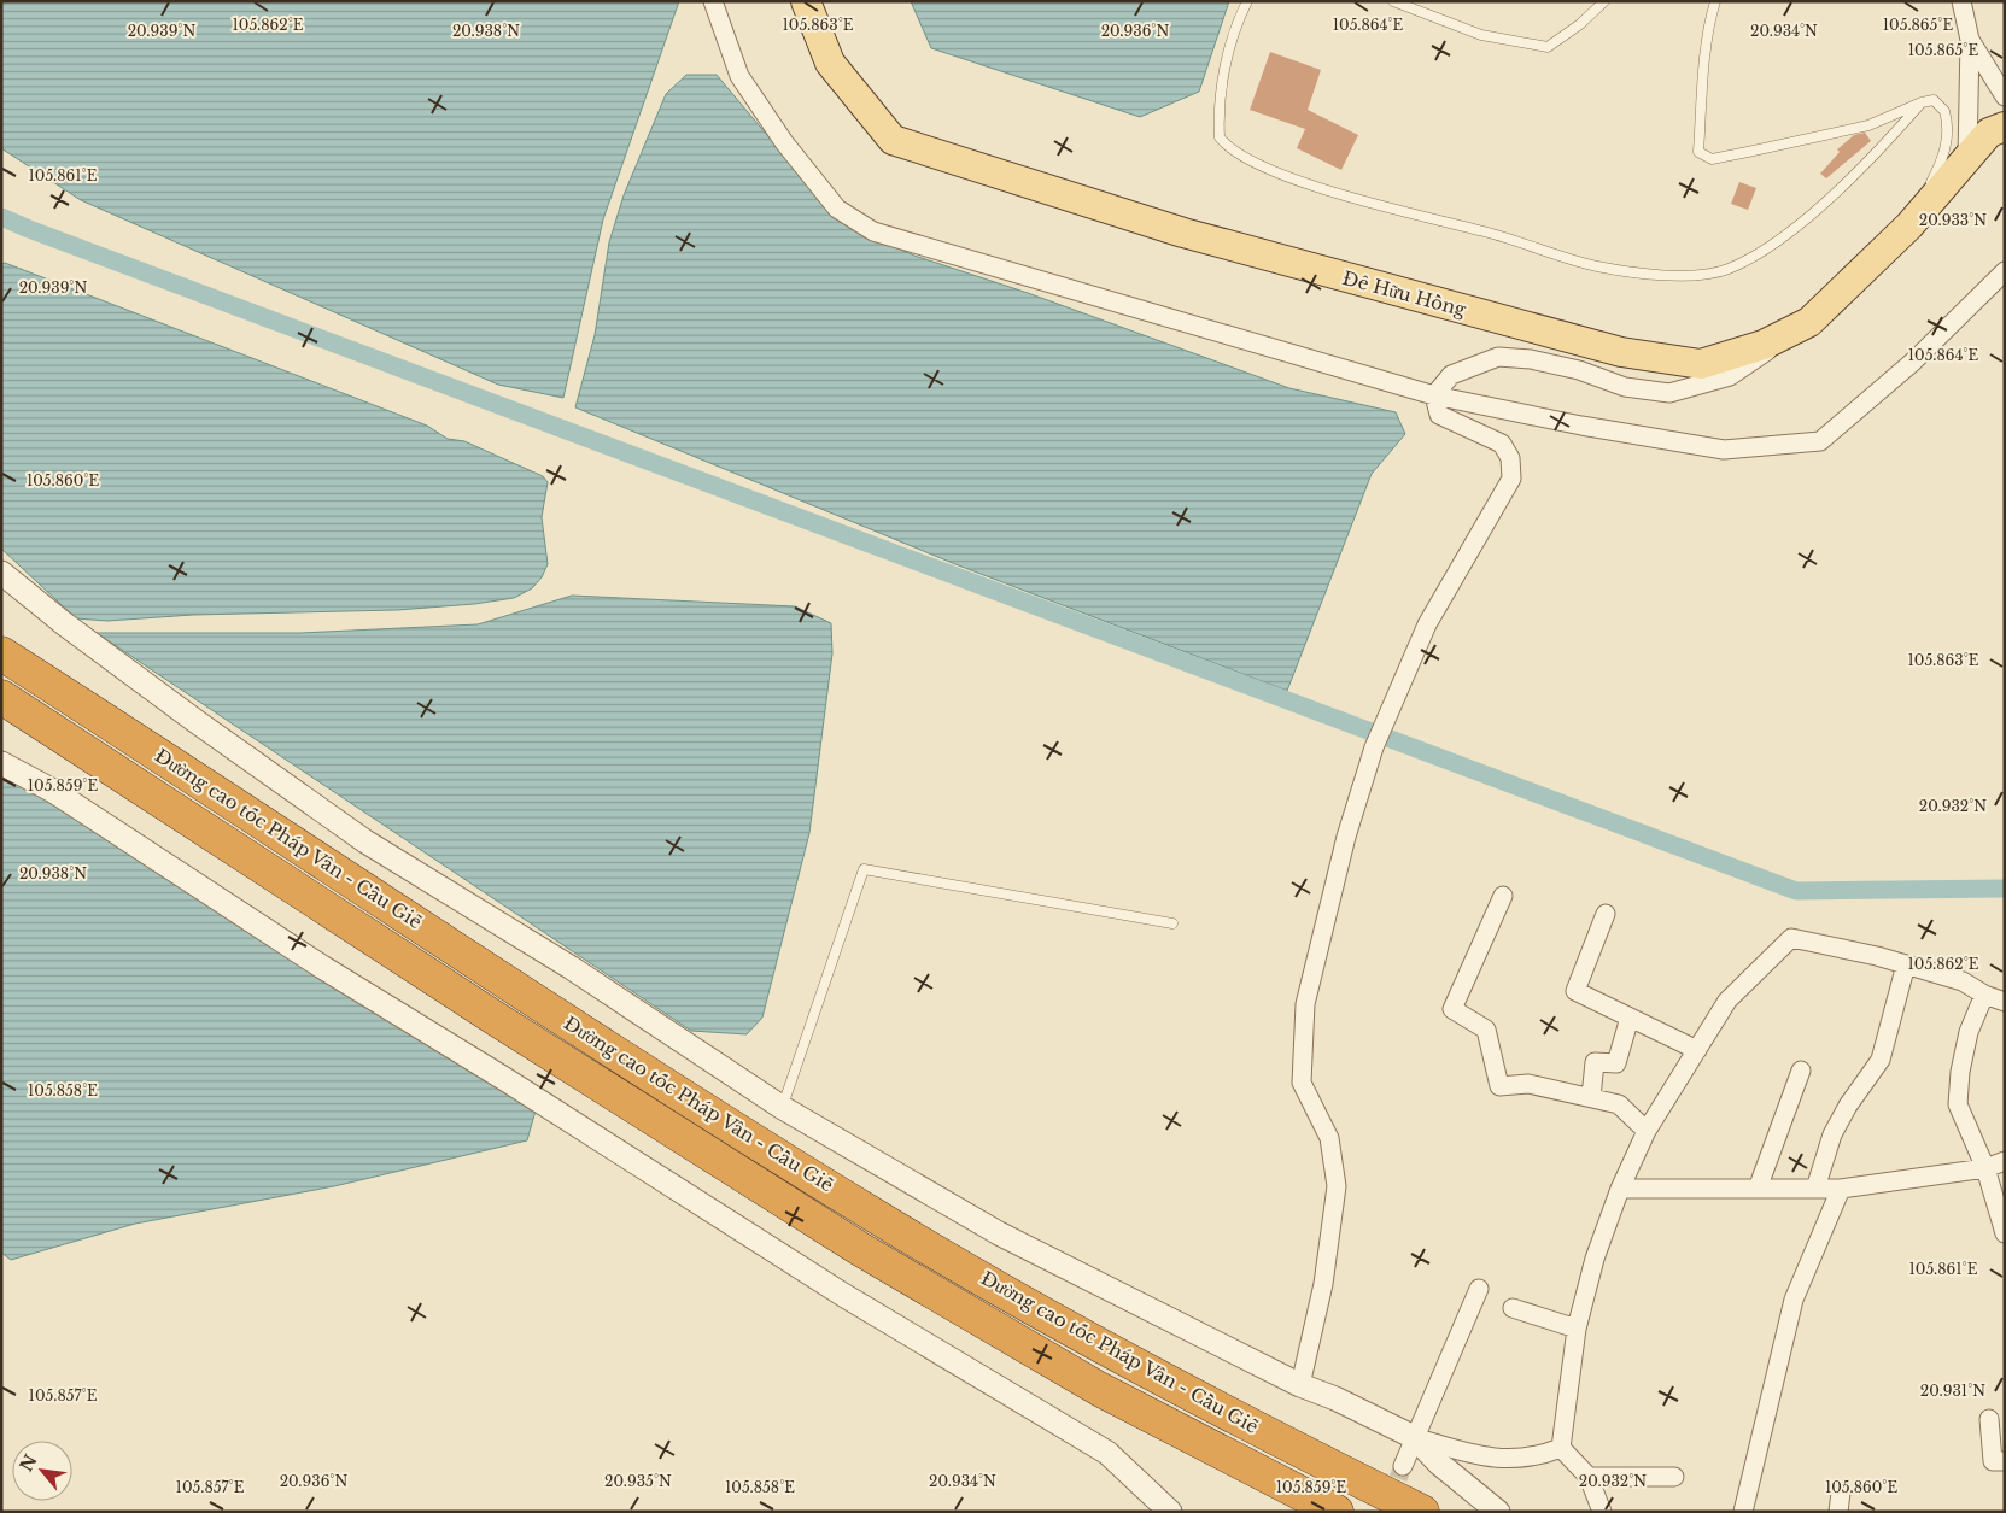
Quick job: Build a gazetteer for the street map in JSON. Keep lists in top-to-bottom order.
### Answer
{
  "streets": {
    "highway": ["Đường cao tốc Pháp Vân - Cầu Giẽ"],
    "main road": ["Đê Hữu Hồng"]
  },
  "north": "top left",
  "coordinates": [
    "105.862°E",
    "105.863°E",
    "105.864°E",
    "105.865°E",
    "20.939°N",
    "20.938°N",
    "20.936°N",
    "20.934°N",
    "105.861°E",
    "20.933°N",
    "105.860°E",
    "105.859°E",
    "20.932°N",
    "105.858°E",
    "20.931°N",
    "105.857°E",
    "20.935°N"
  ]
}
